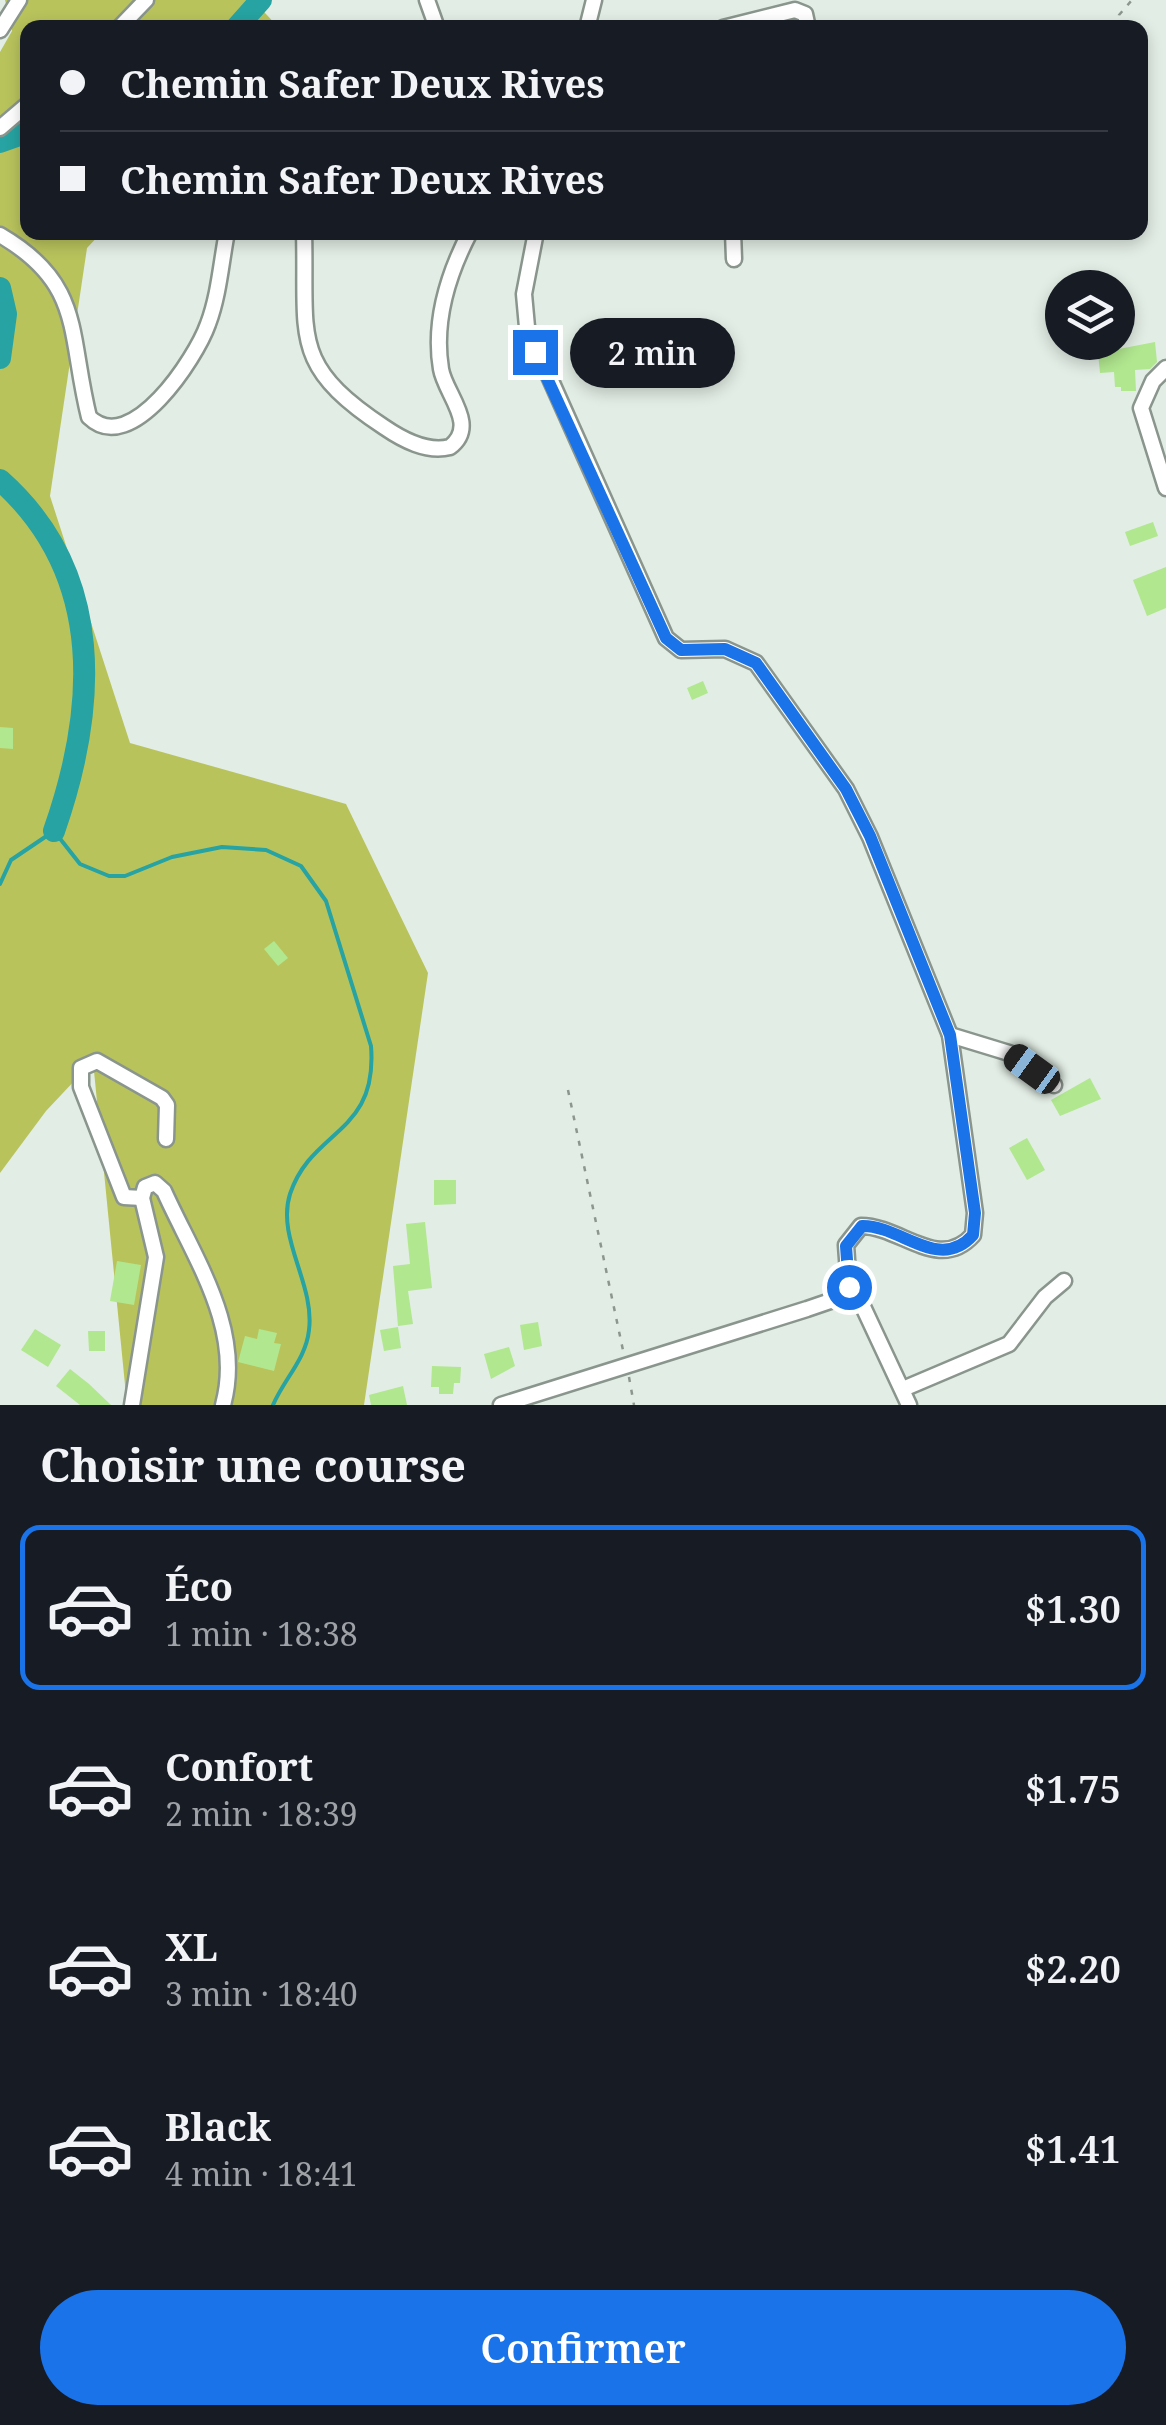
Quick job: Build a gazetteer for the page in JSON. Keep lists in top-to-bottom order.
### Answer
{
  "page": {
    "banner": ["Chemin Safer Deux Rives", "Chemin Safer Deux Rives"],
    "bubble": "2 min",
    "heading": "Choisir une course",
    "list": [
      {
        "name": "Éco",
        "note": "1 min · 18:38",
        "value": "$1.30"
      },
      {
        "name": "Confort",
        "note": "2 min · 18:39",
        "value": "$1.75"
      },
      {
        "name": "XL",
        "note": "3 min · 18:40",
        "value": "$2.20"
      },
      {
        "name": "Black",
        "note": "4 min · 18:41",
        "value": "$1.41"
      }
    ],
    "buttons": "Confirmer"
  }
}
